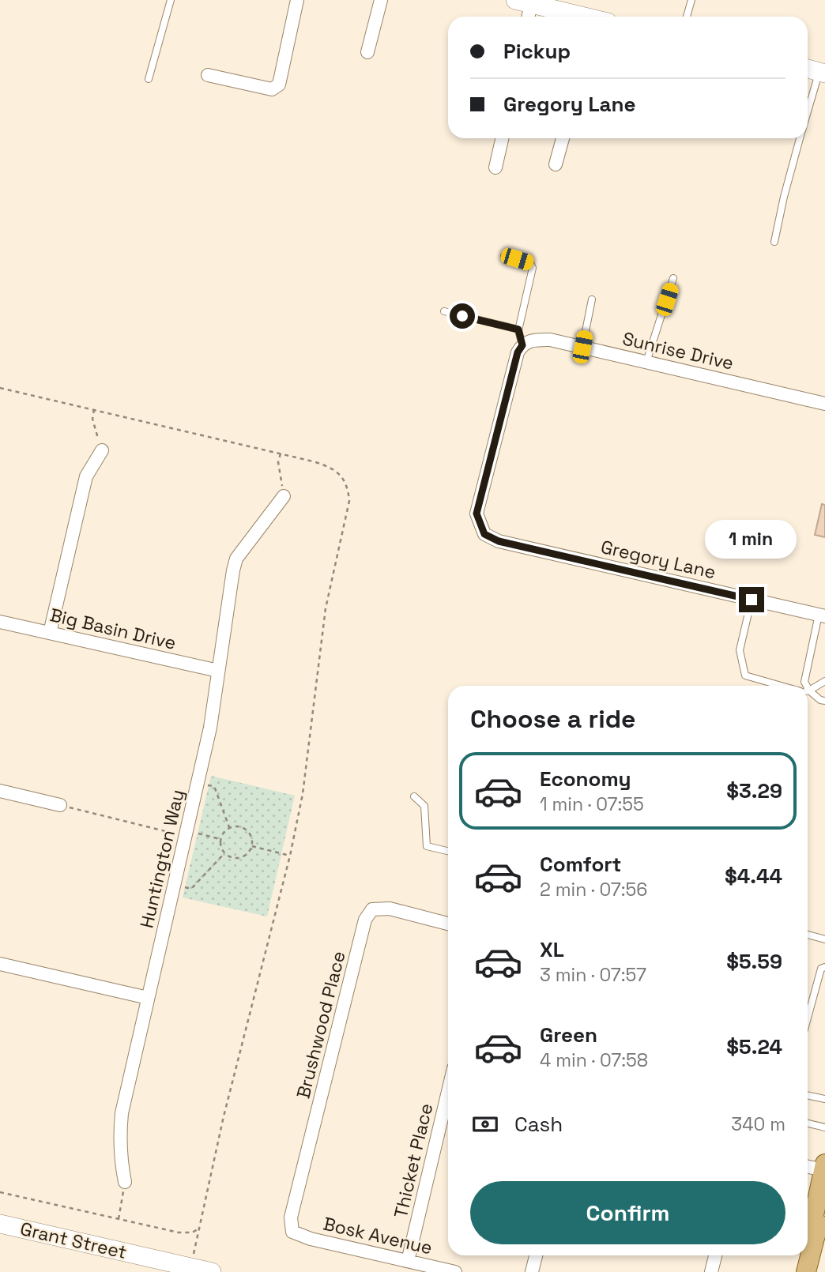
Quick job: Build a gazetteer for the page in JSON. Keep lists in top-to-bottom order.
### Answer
{
  "streets": {
    "street": [
      "Sunrise Drive",
      "Gregory Lane",
      "Big Basin Drive",
      "Huntington Way",
      "Brushwood Place",
      "Thicket Place",
      "Bosk Avenue",
      "Grant Street"
    ]
  },
  "crossings": [
    ["Sunrise Drive", "Gregory Lane"],
    ["Big Basin Drive", "Huntington Way"],
    ["Brushwood Place", "Bosk Avenue"],
    ["Thicket Place", "Bosk Avenue"]
  ],
  "page": {
    "banner": ["Pickup", "Gregory Lane"],
    "bubble": "1 min",
    "heading": "Choose a ride",
    "list": [
      {
        "name": "Economy",
        "note": "1 min · 07:55",
        "value": "$3.29"
      },
      {
        "name": "Comfort",
        "note": "2 min · 07:56",
        "value": "$4.44"
      },
      {
        "name": "XL",
        "note": "3 min · 07:57",
        "value": "$5.59"
      },
      {
        "name": "Green",
        "note": "4 min · 07:58",
        "value": "$5.24"
      }
    ],
    "pay": ["Cash", "340 m"],
    "buttons": "Confirm"
  }
}
